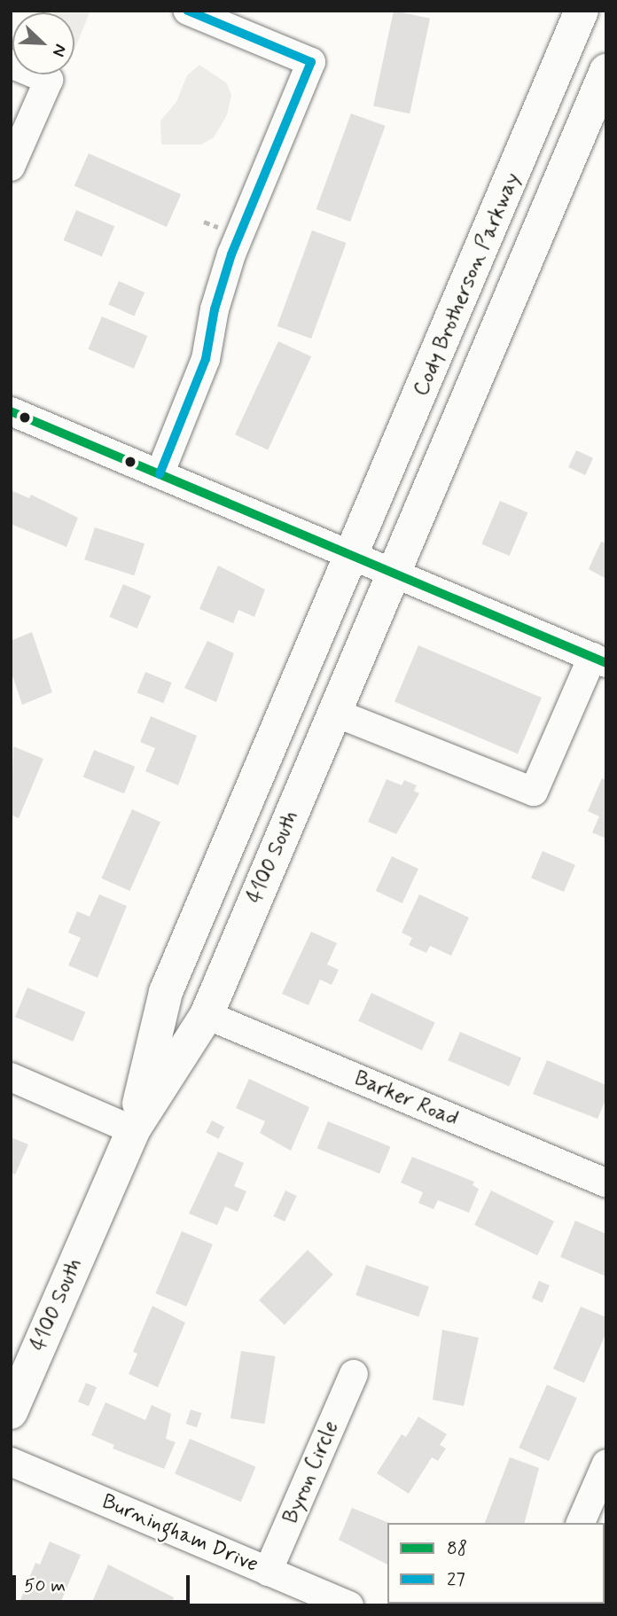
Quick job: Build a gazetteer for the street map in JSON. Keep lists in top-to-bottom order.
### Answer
{
  "streets": {
    "main road": ["Cody Brotherson Parkway", "4100 South"],
    "street": ["Barker Road", "Byron Circle", "Burningham Drive"]
  },
  "crossings": [
    ["Cody Brotherson Parkway", "4100 South"],
    ["4100 South", "Barker Road"],
    ["Byron Circle", "Burningham Drive"]
  ],
  "lines": ["transit line 27", "transit line 88"],
  "legend": ["88", "27"],
  "scale_bar": "50 m",
  "north": "bottom right"
}
